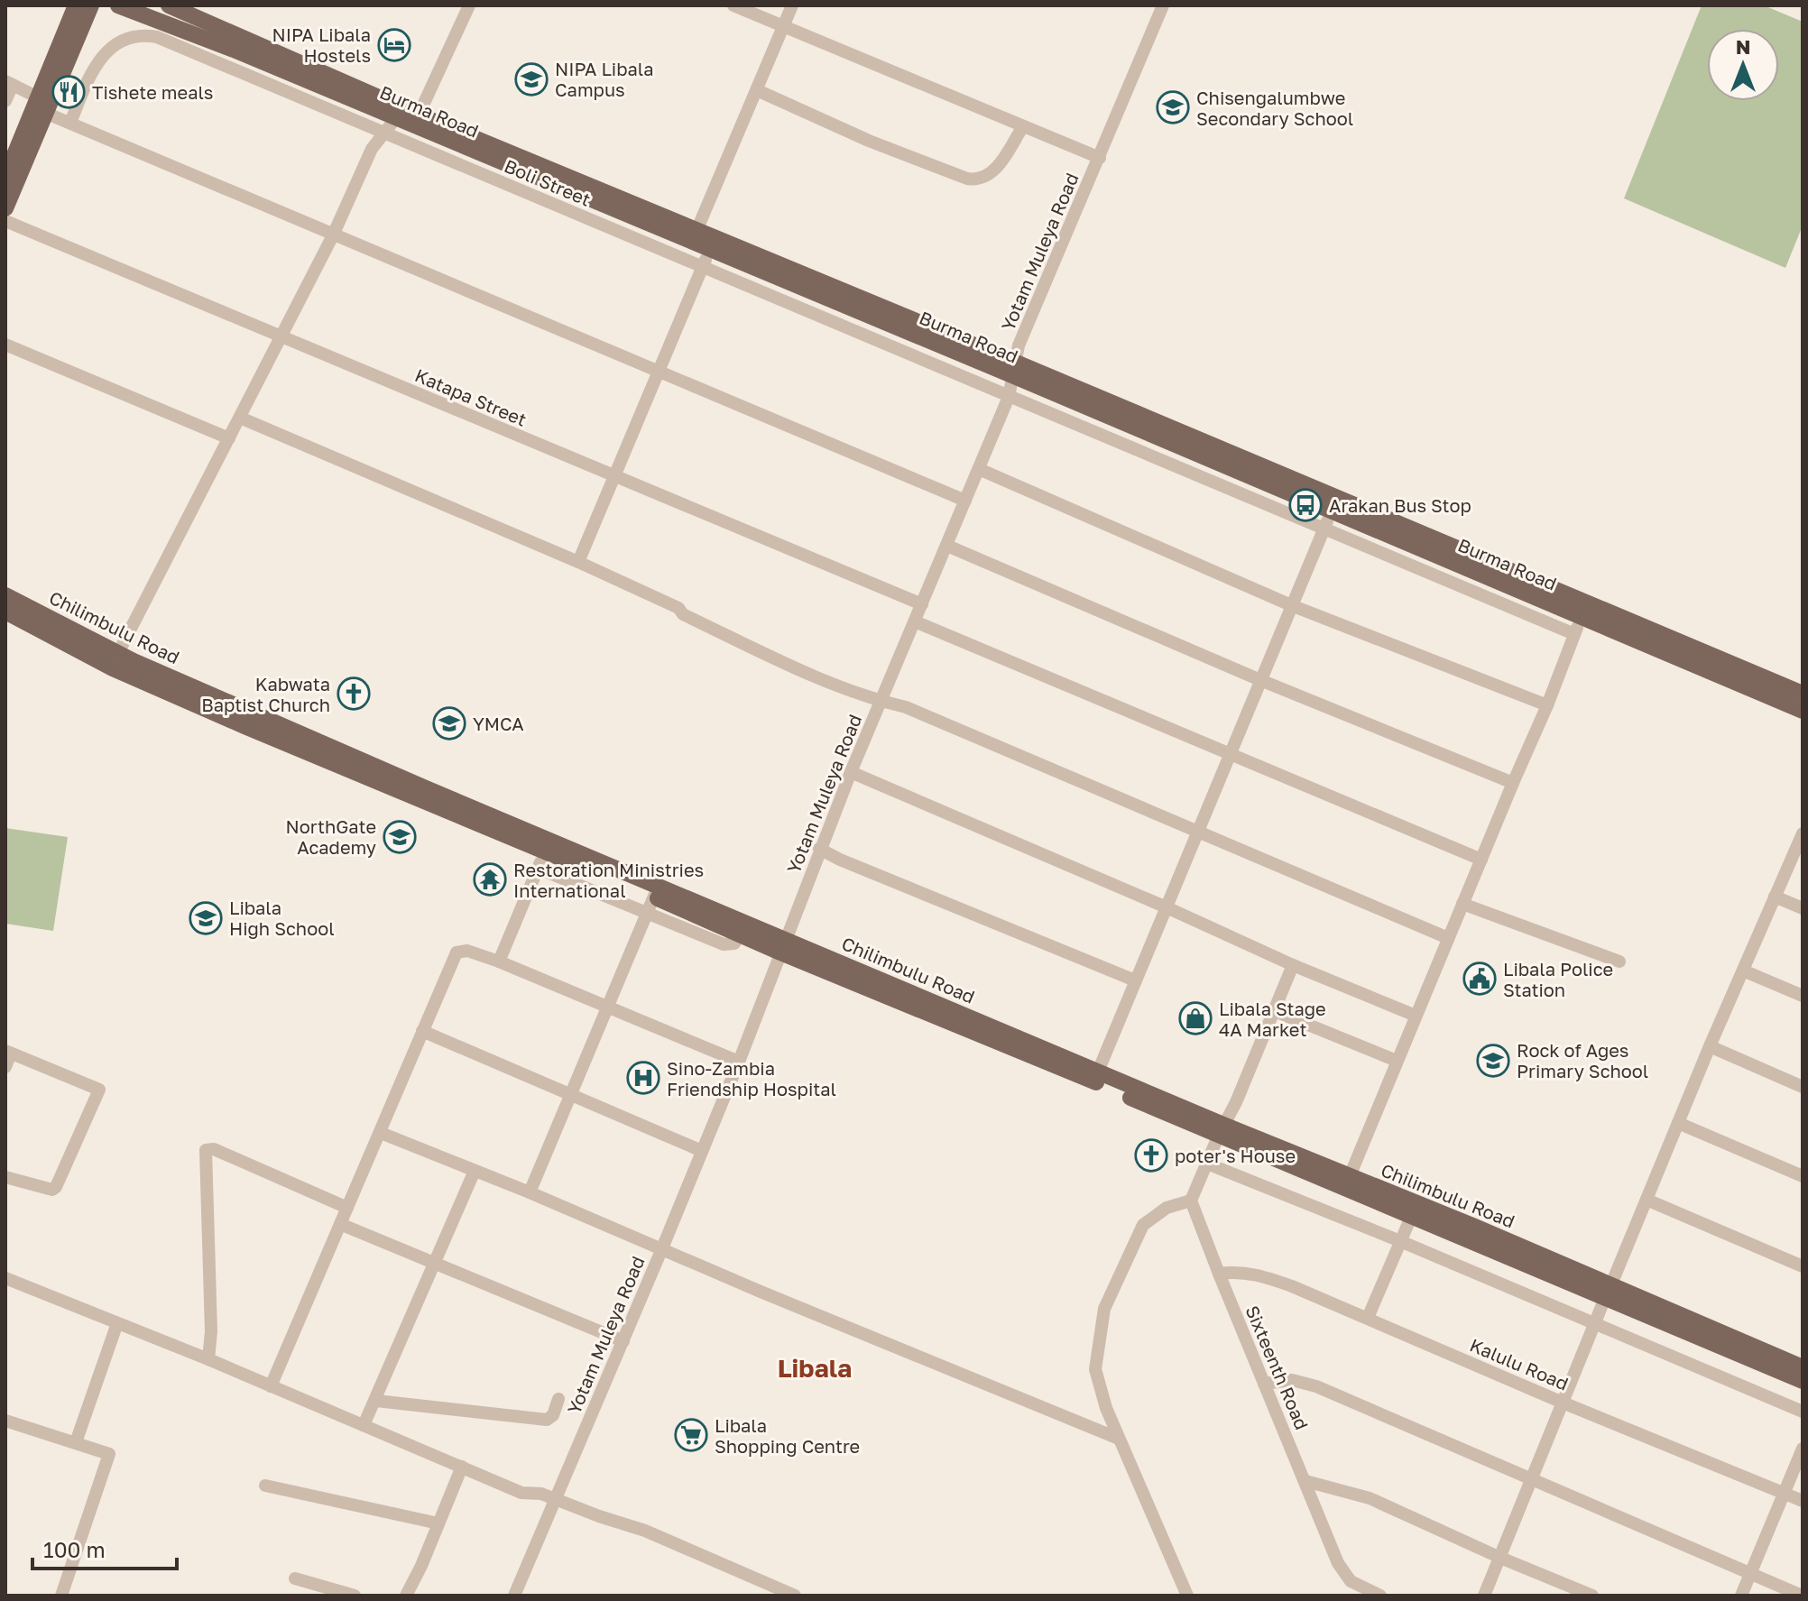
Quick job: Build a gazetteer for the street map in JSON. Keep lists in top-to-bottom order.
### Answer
{
  "streets": {
    "main road": ["Burma Road", "Chilimbulu Road"],
    "street": [
      "Boli Street",
      "Yotam Muleya Road",
      "Katapa Street",
      "Kalulu Road",
      "Sixteenth Road"
    ]
  },
  "crossings": [
    ["Burma Road", "Yotam Muleya Road"],
    ["Boli Street", "Yotam Muleya Road"],
    ["Yotam Muleya Road", "Katapa Street"],
    ["Yotam Muleya Road", "Chilimbulu Road"],
    ["Kalulu Road", "Sixteenth Road"]
  ],
  "districts": ["Libala"],
  "places": {
    "hotel": ["NIPA Libala Hostels"],
    "school or university": [
      "NIPA Libala Campus",
      "Chisengalumbwe Secondary School",
      "YMCA",
      "NorthGate Academy",
      "Libala High School",
      "Rock of Ages Primary School"
    ],
    "restaurant": ["Tishete meals"],
    "bus stop": ["Arakan Bus Stop"],
    "church": ["Kabwata Baptist Church", "poter's House"],
    "temple": ["Restoration Ministries International"],
    "public building": ["Libala Police Station"],
    "shop": ["Libala Stage 4A Market"],
    "hospital": ["Sino-Zambia Friendship Hospital"],
    "supermarket": ["Libala Shopping Centre"]
  },
  "scale_bar": "100 m",
  "north": "top"
}
